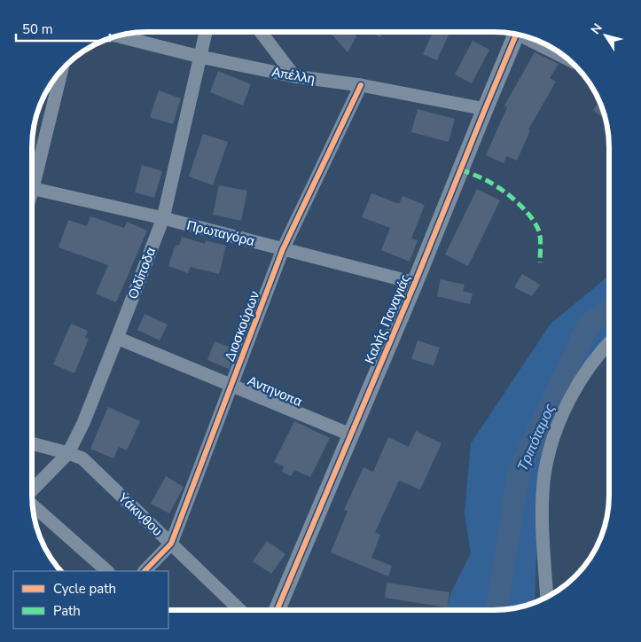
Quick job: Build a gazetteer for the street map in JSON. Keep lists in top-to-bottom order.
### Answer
{
  "streets": {
    "street": [
      "Απέλλη",
      "Πρωταγόρα",
      "Οιδίποδα",
      "Καλής Παναγιάς",
      "Διοσκούρων",
      "Αντηνοπα",
      "Υάκινθου"
    ]
  },
  "crossings": [
    ["Απέλλη", "Οιδίποδα"],
    ["Απέλλη", "Καλής Παναγιάς"],
    ["Απέλλη", "Διοσκούρων"],
    ["Πρωταγόρα", "Οιδίποδα"],
    ["Πρωταγόρα", "Καλής Παναγιάς"],
    ["Πρωταγόρα", "Διοσκούρων"],
    ["Οιδίποδα", "Αντηνοπα"],
    ["Οιδίποδα", "Υάκινθου"],
    ["Καλής Παναγιάς", "Αντηνοπα"],
    ["Διοσκούρων", "Αντηνοπα"],
    ["Διοσκούρων", "Υάκινθου"]
  ],
  "water": ["Τριπόταμος"],
  "legend": ["Cycle path", "Path"],
  "scale_bar": "50 m",
  "north": "top left"
}
